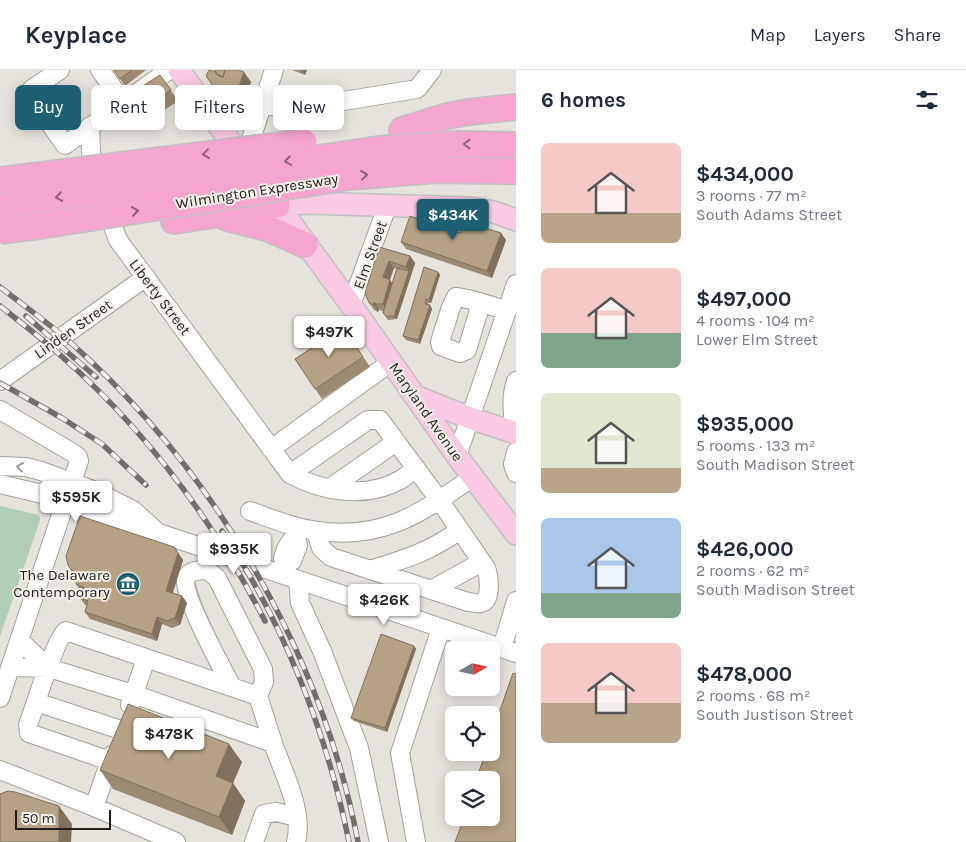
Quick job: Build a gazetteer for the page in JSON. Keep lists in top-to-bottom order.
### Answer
{
  "streets": {
    "highway": ["Wilmington Expressway"],
    "main road": ["Maryland Avenue"],
    "street": ["Elm Street", "Liberty Street", "Linden Street"]
  },
  "crossings": [
    ["Elm Street", "Maryland Avenue"],
    ["Liberty Street", "Linden Street"]
  ],
  "places": {
    "museum": ["The Delaware Contemporary"]
  },
  "scale_bar": "50 m",
  "north": "right",
  "page": {
    "header": "Keyplace",
    "nav": ["Map", "Layers", "Share"],
    "heading": "6 homes",
    "chip": [
      "Buy",
      "Rent",
      "Filters",
      "New"
    ],
    "list": [
      {
        "name": "$434,000",
        "note": "3 rooms · 77 m² · South Adams Street"
      },
      {
        "name": "$497,000",
        "note": "4 rooms · 104 m² · Lower Elm Street"
      },
      {
        "name": "$935,000",
        "note": "5 rooms · 133 m² · South Madison Street"
      },
      {
        "name": "$426,000",
        "note": "2 rooms · 62 m² · South Madison Street"
      },
      {
        "name": "$478,000",
        "note": "2 rooms · 68 m² · South Justison Street"
      }
    ],
    "price": [
      "$434K",
      "$497K",
      "$595K",
      "$935K",
      "$426K",
      "$478K"
    ],
    "scale": "50 m"
  }
}
